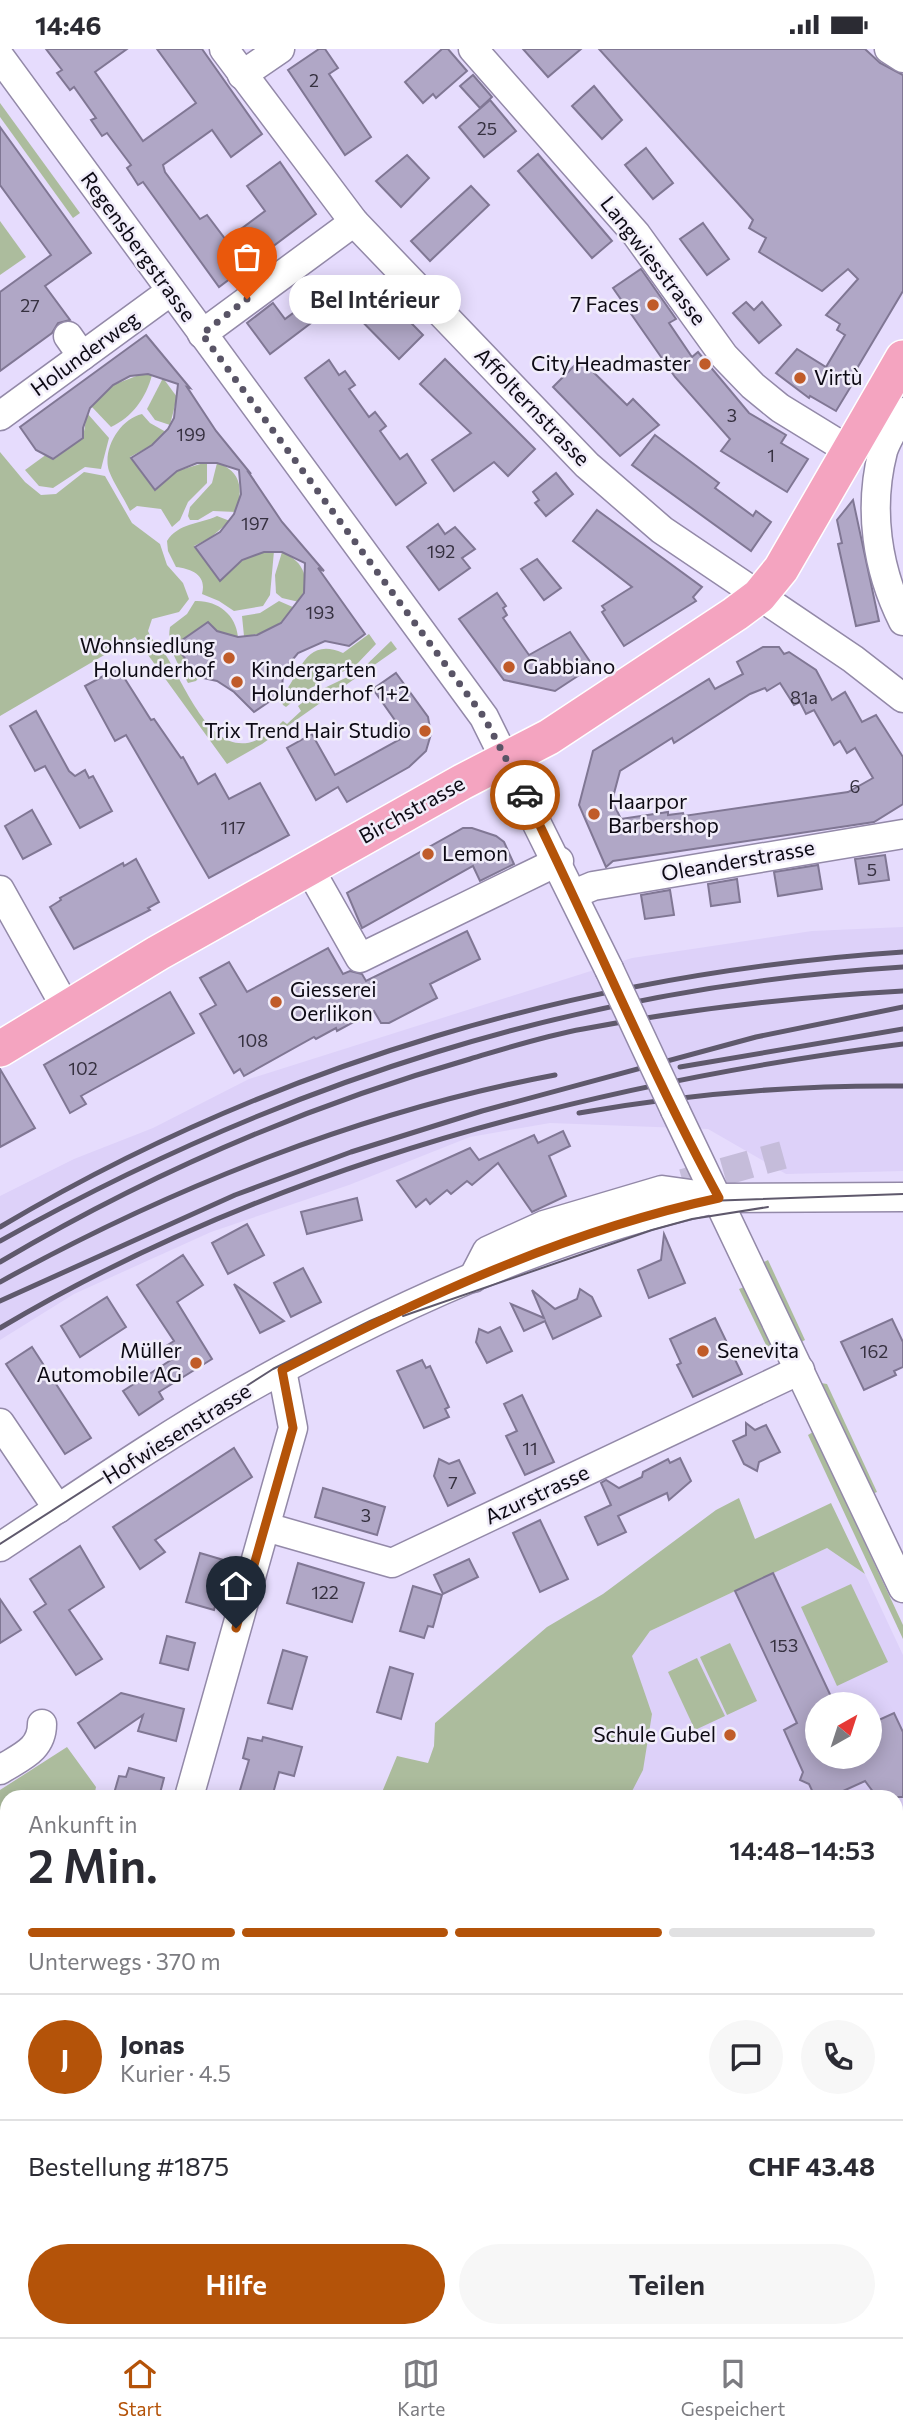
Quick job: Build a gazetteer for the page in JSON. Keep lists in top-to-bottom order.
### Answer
{
  "streets": {
    "main road": ["Birchstrasse"],
    "street": [
      "Regensbergstrasse",
      "Langwiesstrasse",
      "Holunderweg",
      "Affolternstrasse",
      "Oleanderstrasse",
      "Hofwiesenstrasse",
      "Azurstrasse"
    ]
  },
  "crossings": [
    ["Regensbergstrasse", "Holunderweg"],
    ["Regensbergstrasse", "Birchstrasse"],
    ["Regensbergstrasse", "Oleanderstrasse"],
    ["Regensbergstrasse", "Hofwiesenstrasse"],
    ["Langwiesstrasse", "Birchstrasse"],
    ["Affolternstrasse", "Birchstrasse"]
  ],
  "places": [
    "Bel Intérieur",
    "7 Faces",
    "City Headmaster",
    "Virtù",
    "Wohnsiedlung Holunderhof",
    "Gabbiano",
    "Kindergarten Holunderhof 1+2",
    "Trix Trend Hair Studio",
    "Haarpor Barbershop",
    "Lemon",
    "Giesserei Oerlikon",
    "Senevita",
    "Müller Automobile AG",
    "Schule Gubel"
  ],
  "house_numbers": [
    "2",
    "25",
    "27",
    "3",
    "199",
    "1",
    "197",
    "192",
    "193",
    "81a",
    "6",
    "117",
    "5",
    "108",
    "102",
    "162",
    "11",
    "7",
    "3",
    "122",
    "153"
  ],
  "north": "top right",
  "page": {
    "status": "14:46",
    "bubble": "Bel Intérieur",
    "heading": ["2 Min.", "Ankunft in", "14:48–14:53"],
    "panel": [
      "Jonas",
      "Kurier · 4.5",
      "Bestellung #1875",
      "CHF 43.48"
    ],
    "bar": "Unterwegs · 370 m",
    "round": "J",
    "buttons": ["Hilfe", "Teilen"],
    "tabs": ["Start", "Karte", "Gespeichert"]
  }
}
